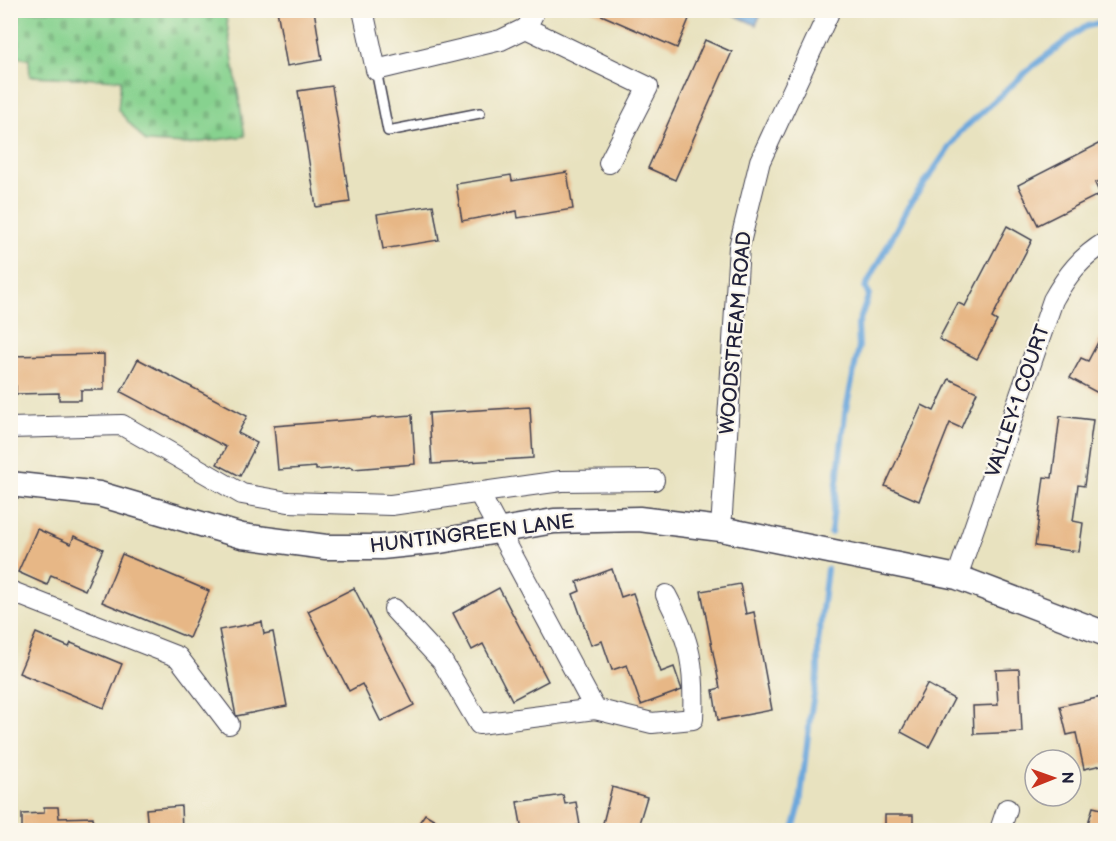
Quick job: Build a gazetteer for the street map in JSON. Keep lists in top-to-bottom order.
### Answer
{
  "streets": {
    "street": ["WOODSTREAM ROAD", "VALLEY-1 COURT", "HUNTINGREEN LANE"]
  },
  "crossings": [
    ["WOODSTREAM ROAD", "HUNTINGREEN LANE"],
    ["VALLEY-1 COURT", "HUNTINGREEN LANE"]
  ],
  "north": "right"
}
